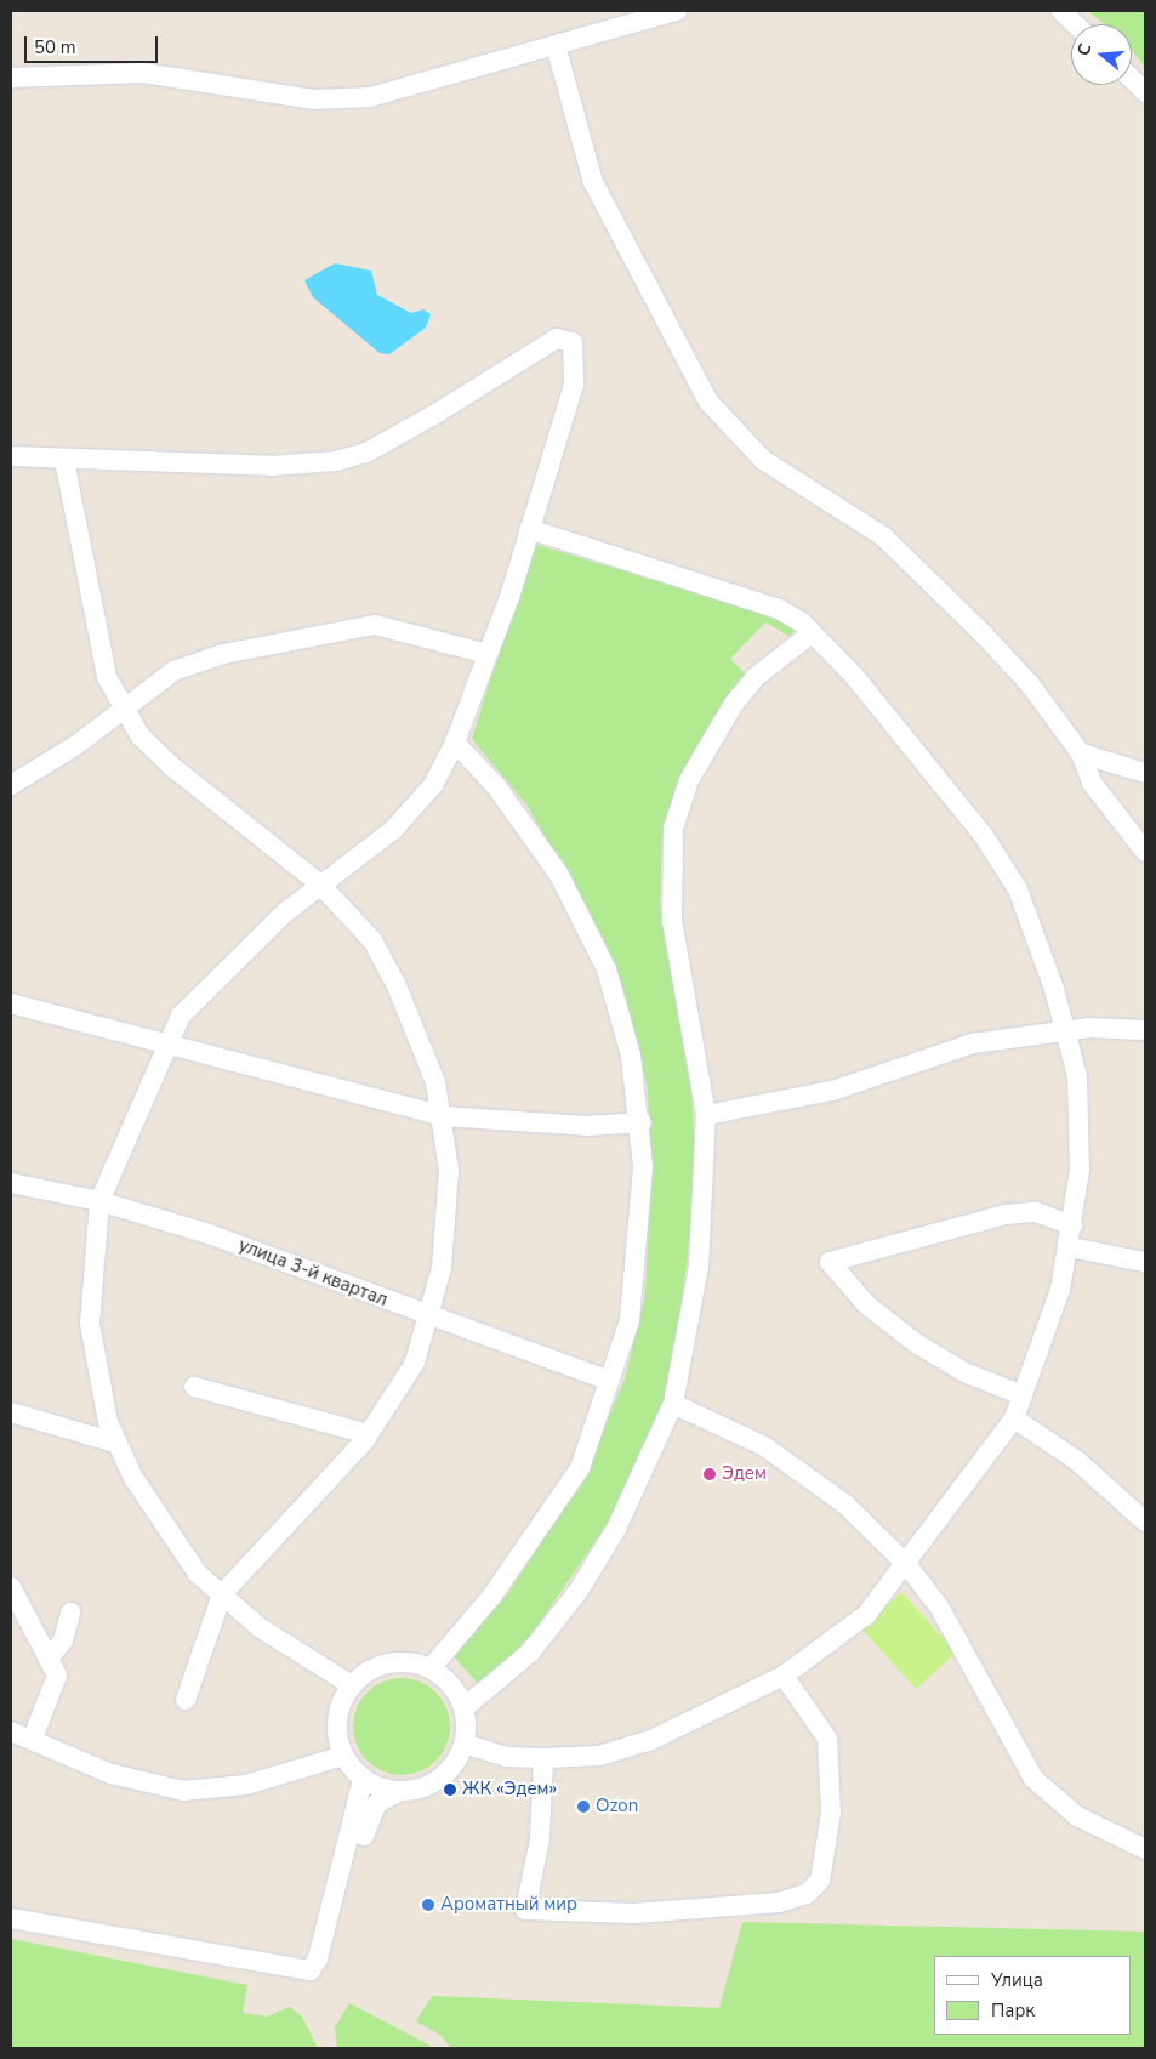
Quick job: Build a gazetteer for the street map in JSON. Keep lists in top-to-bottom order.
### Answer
{
  "streets": {
    "street": ["улица 3-й квартал"]
  },
  "places": [
    "Эдем",
    "ЖК «Эдем»",
    "Ozon",
    "Ароматный мир"
  ],
  "legend": ["Улица", "Парк"],
  "scale_bar": "50 m",
  "north": "left"
}
